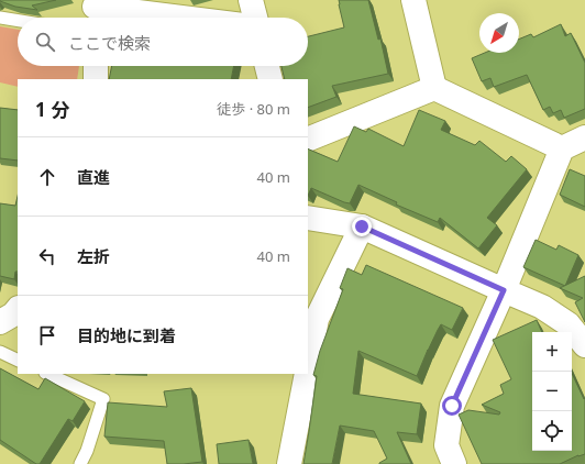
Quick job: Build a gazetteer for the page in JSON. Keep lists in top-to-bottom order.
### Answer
{
  "north": "bottom left",
  "page": {
    "search": "ここで検索",
    "heading": ["1 分", "徒歩 · 80 m"],
    "list": [
      ["直進", "40 m"],
      ["左折", "40 m"],
      "目的地に到着"
    ],
    "map_buttons": ["+", "−"]
  }
}
